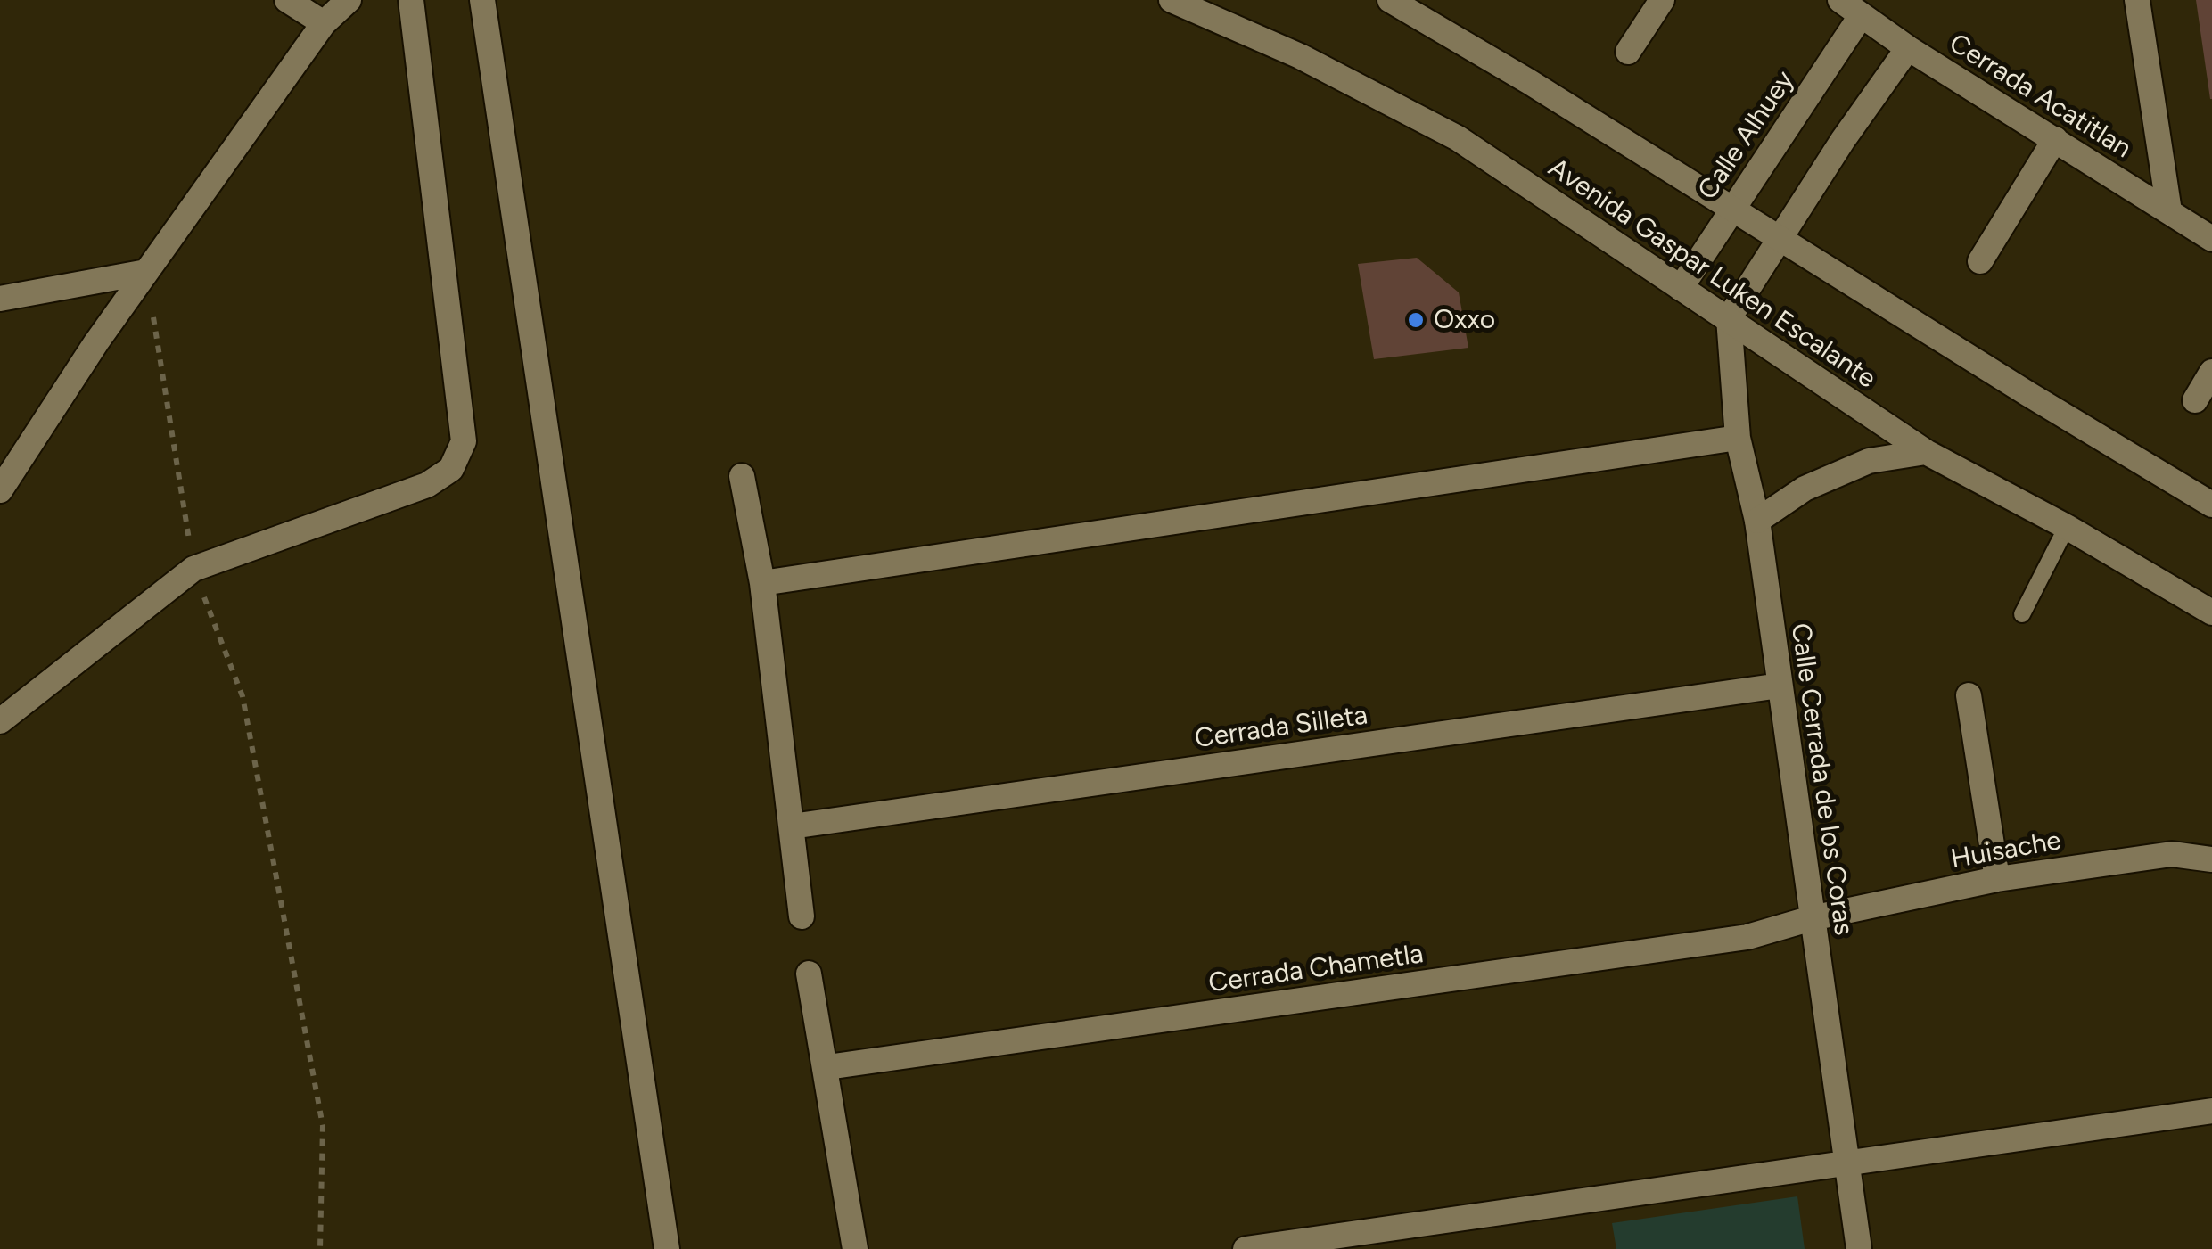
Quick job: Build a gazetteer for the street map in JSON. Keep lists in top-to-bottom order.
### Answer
{
  "streets": {
    "street": [
      "Cerrada Acatitlan",
      "Calle Alhuey",
      "Avenida Gaspar Luken Escalante",
      "Cerrada Silleta",
      "Calle Cerrada de los Coras",
      "Huisache",
      "Cerrada Chametla"
    ]
  },
  "crossings": [
    ["Cerrada Acatitlan", "Calle Alhuey"],
    ["Calle Alhuey", "Avenida Gaspar Luken Escalante"],
    ["Avenida Gaspar Luken Escalante", "Calle Cerrada de los Coras"],
    ["Cerrada Silleta", "Calle Cerrada de los Coras"],
    ["Calle Cerrada de los Coras", "Huisache"],
    ["Calle Cerrada de los Coras", "Cerrada Chametla"],
    ["Huisache", "Cerrada Chametla"]
  ],
  "places": ["Oxxo"]
}
